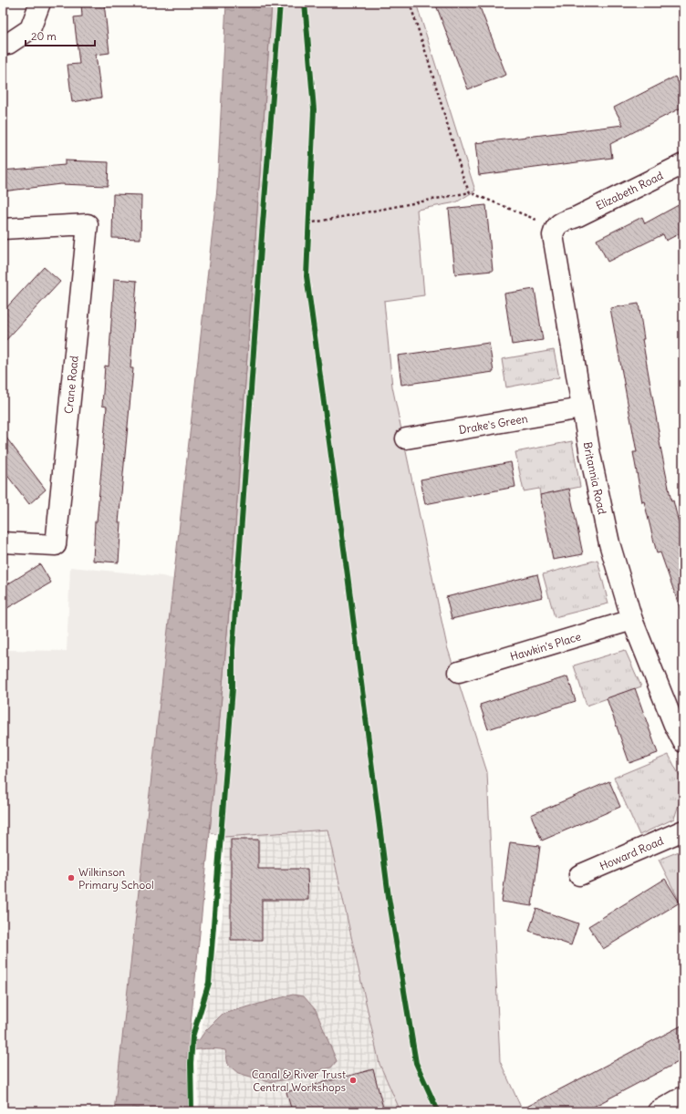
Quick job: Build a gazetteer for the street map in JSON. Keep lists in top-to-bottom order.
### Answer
{
  "streets": {
    "street": [
      "Elizabeth Road",
      "Crane Road",
      "Drake's Green",
      "Britannia Road",
      "Hawkin's Place",
      "Howard Road"
    ]
  },
  "crossings": [
    ["Elizabeth Road", "Britannia Road"],
    ["Drake's Green", "Britannia Road"],
    ["Britannia Road", "Hawkin's Place"]
  ],
  "places": ["Wilkinson Primary School", "Canal & River Trust Central Workshops"],
  "scale_bar": "20 m"
}
